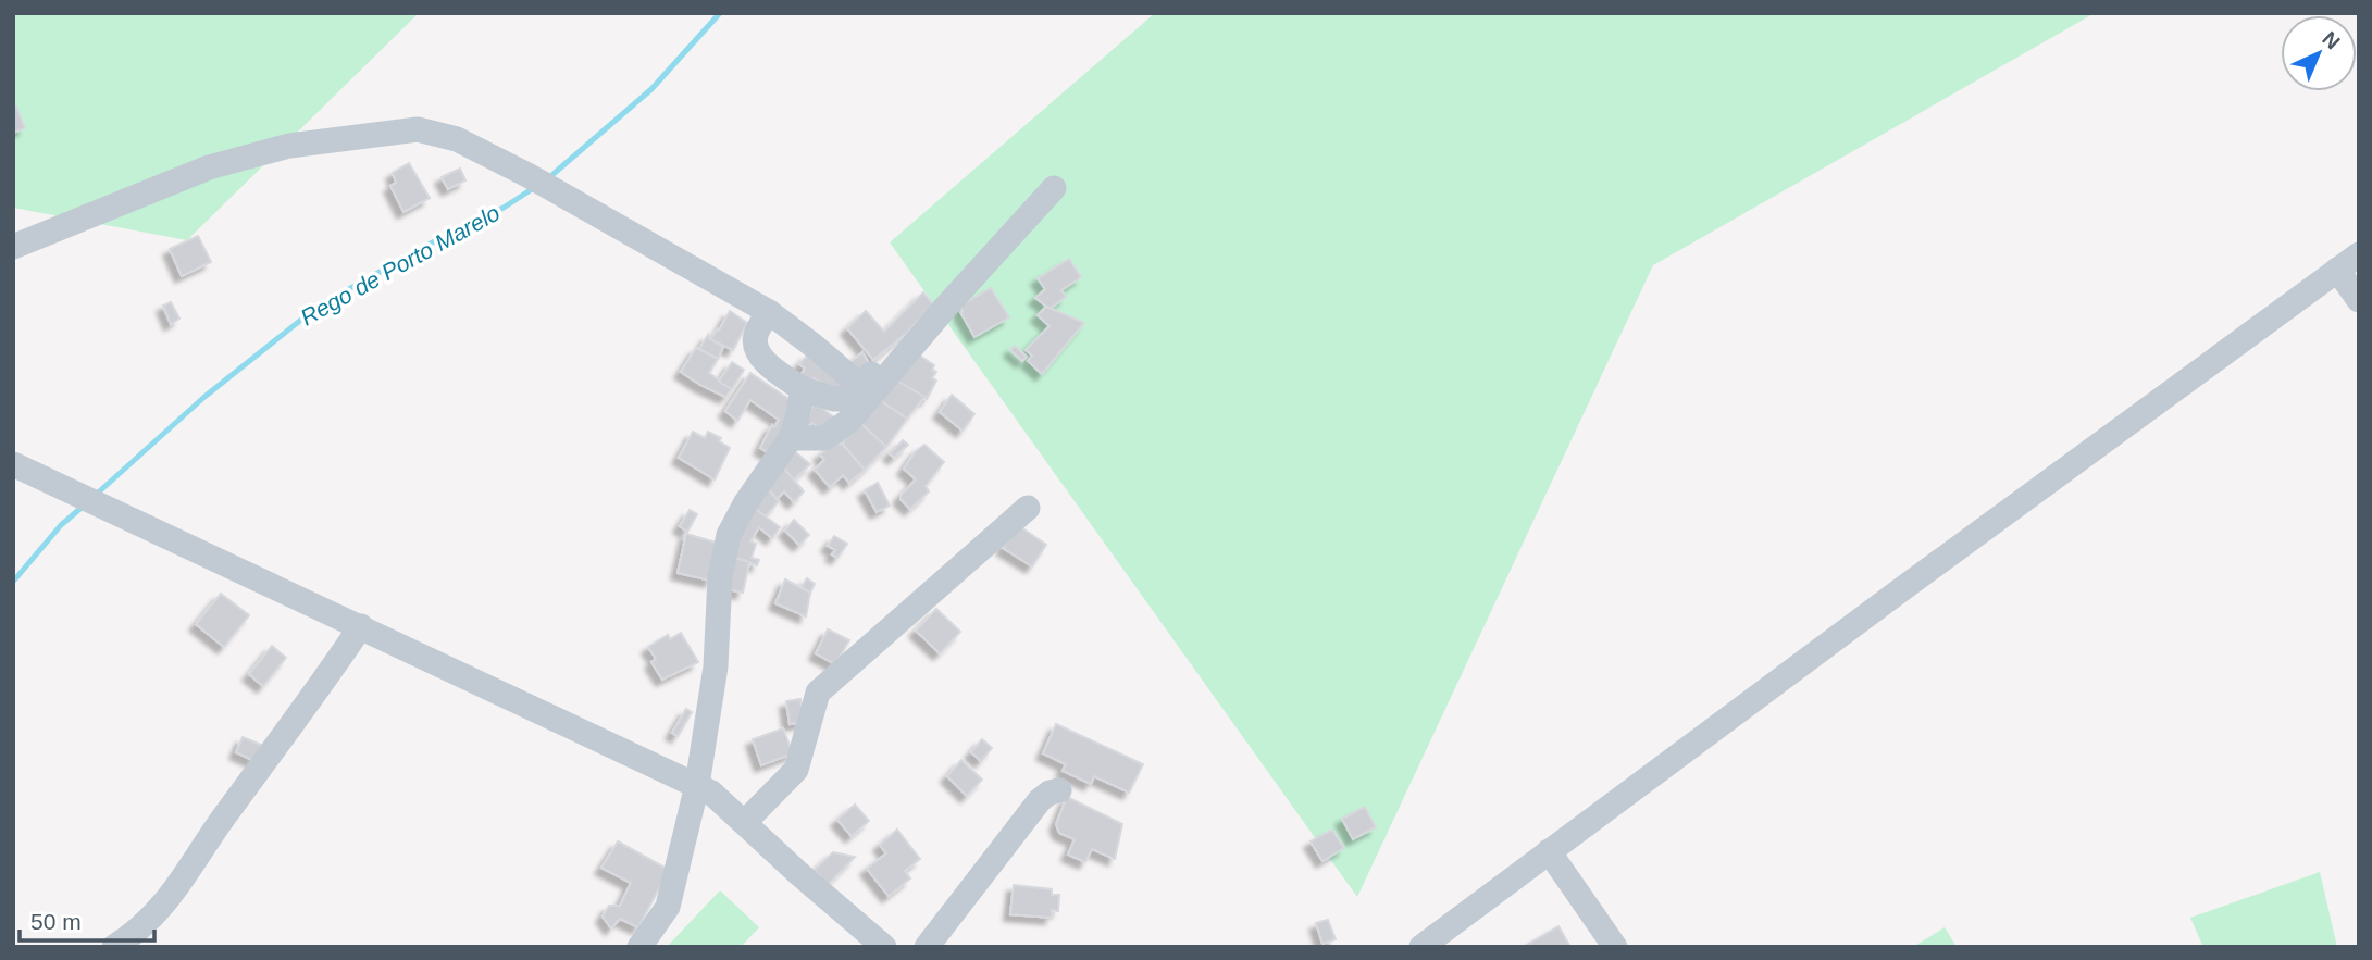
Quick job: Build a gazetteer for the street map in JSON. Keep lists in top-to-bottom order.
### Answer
{
  "water": ["Rego de Porto Marelo"],
  "scale_bar": "50 m",
  "north": "top right"
}
